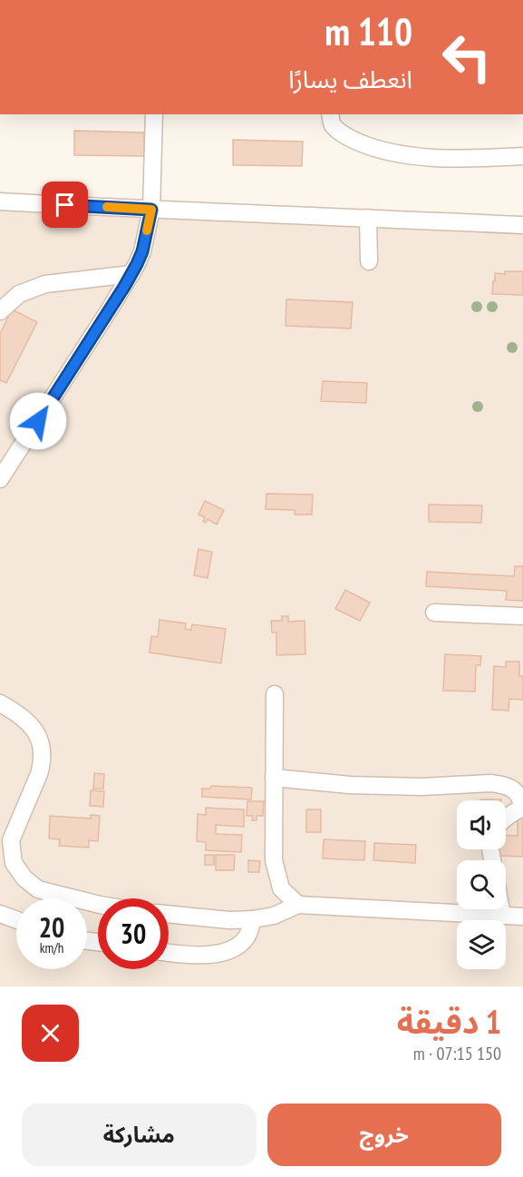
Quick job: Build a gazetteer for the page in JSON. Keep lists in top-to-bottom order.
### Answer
{
  "page": {
    "turn": ["110 m", "انعطف يسارًا"],
    "speed": "20 km/h",
    "limit": "30",
    "heading": ["1 دقيقة", "150 m · 07:15"],
    "buttons": ["خروج", "مشاركة"]
  }
}
